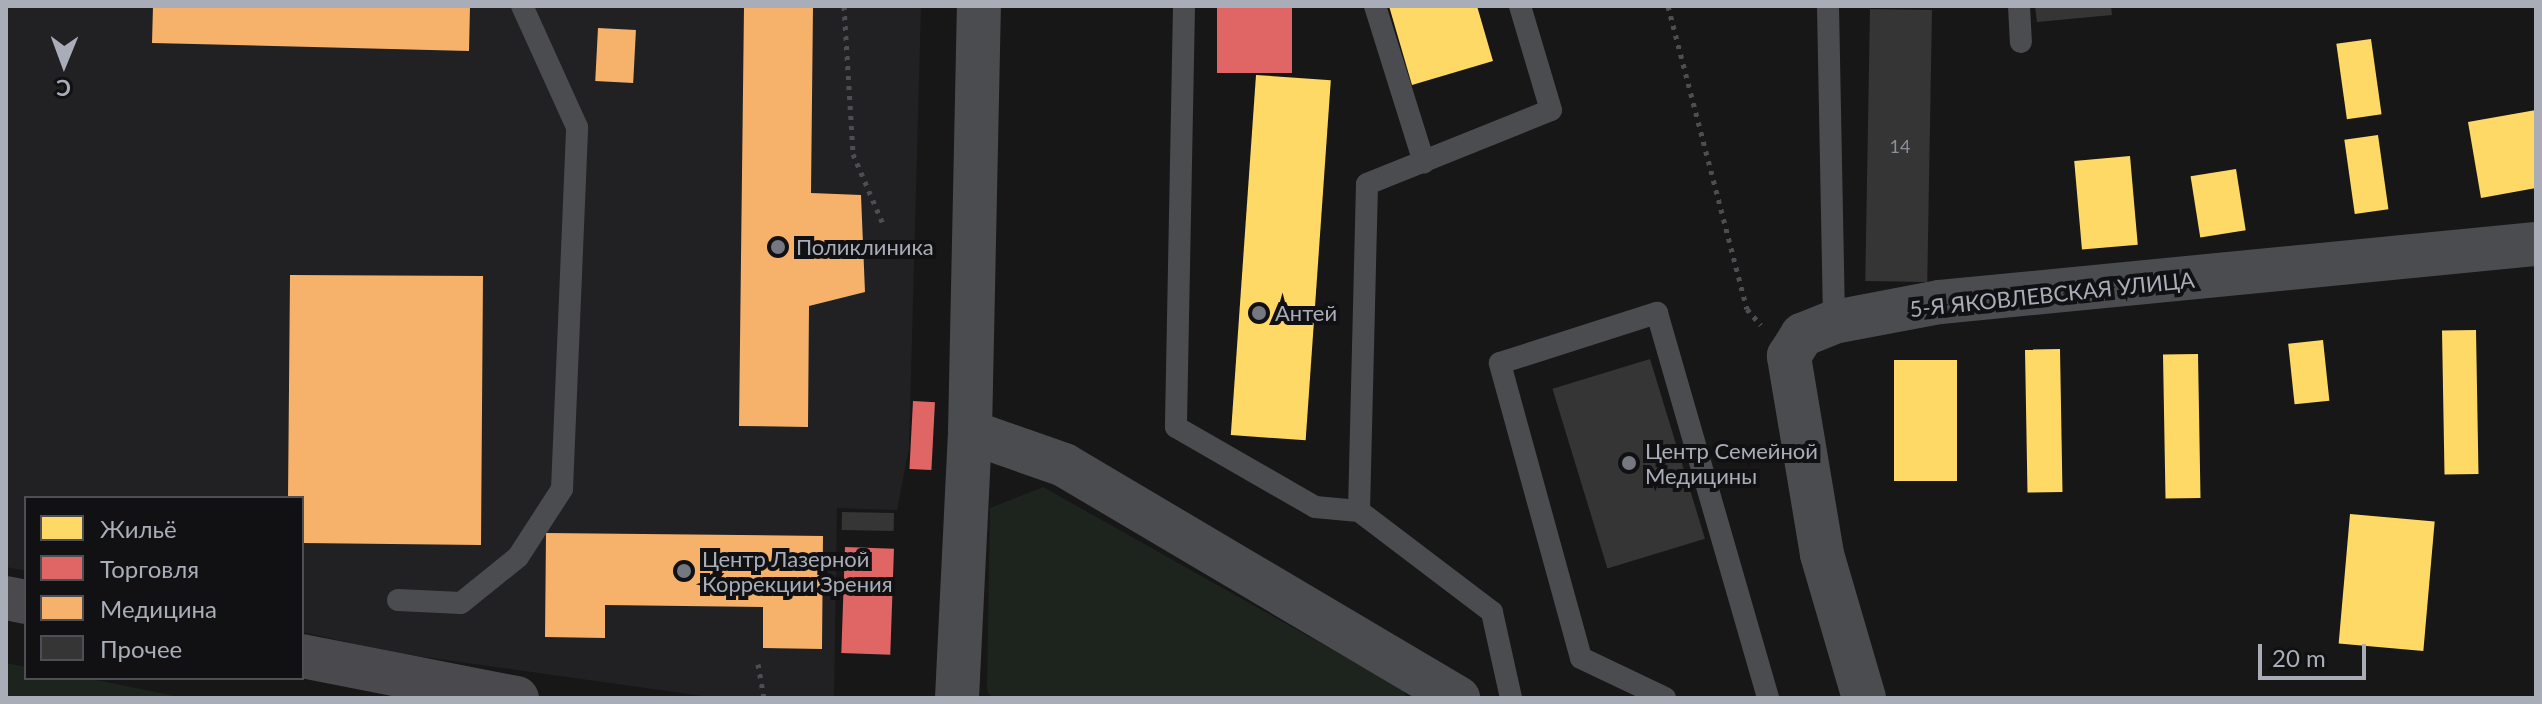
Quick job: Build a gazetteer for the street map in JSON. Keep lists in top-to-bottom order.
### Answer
{
  "streets": {
    "street": ["5-Я ЯКОВЛЕВСКАЯ УЛИЦА"]
  },
  "places": [
    "Поликлиника",
    "Антей",
    "Центр Семейной Медицины",
    "Центр Лазерной Коррекции Зрения"
  ],
  "house_numbers": ["14"],
  "legend": [
    "Жильё",
    "Торговля",
    "Медицина",
    "Прочее"
  ],
  "scale_bar": "20 m",
  "north": "bottom"
}
